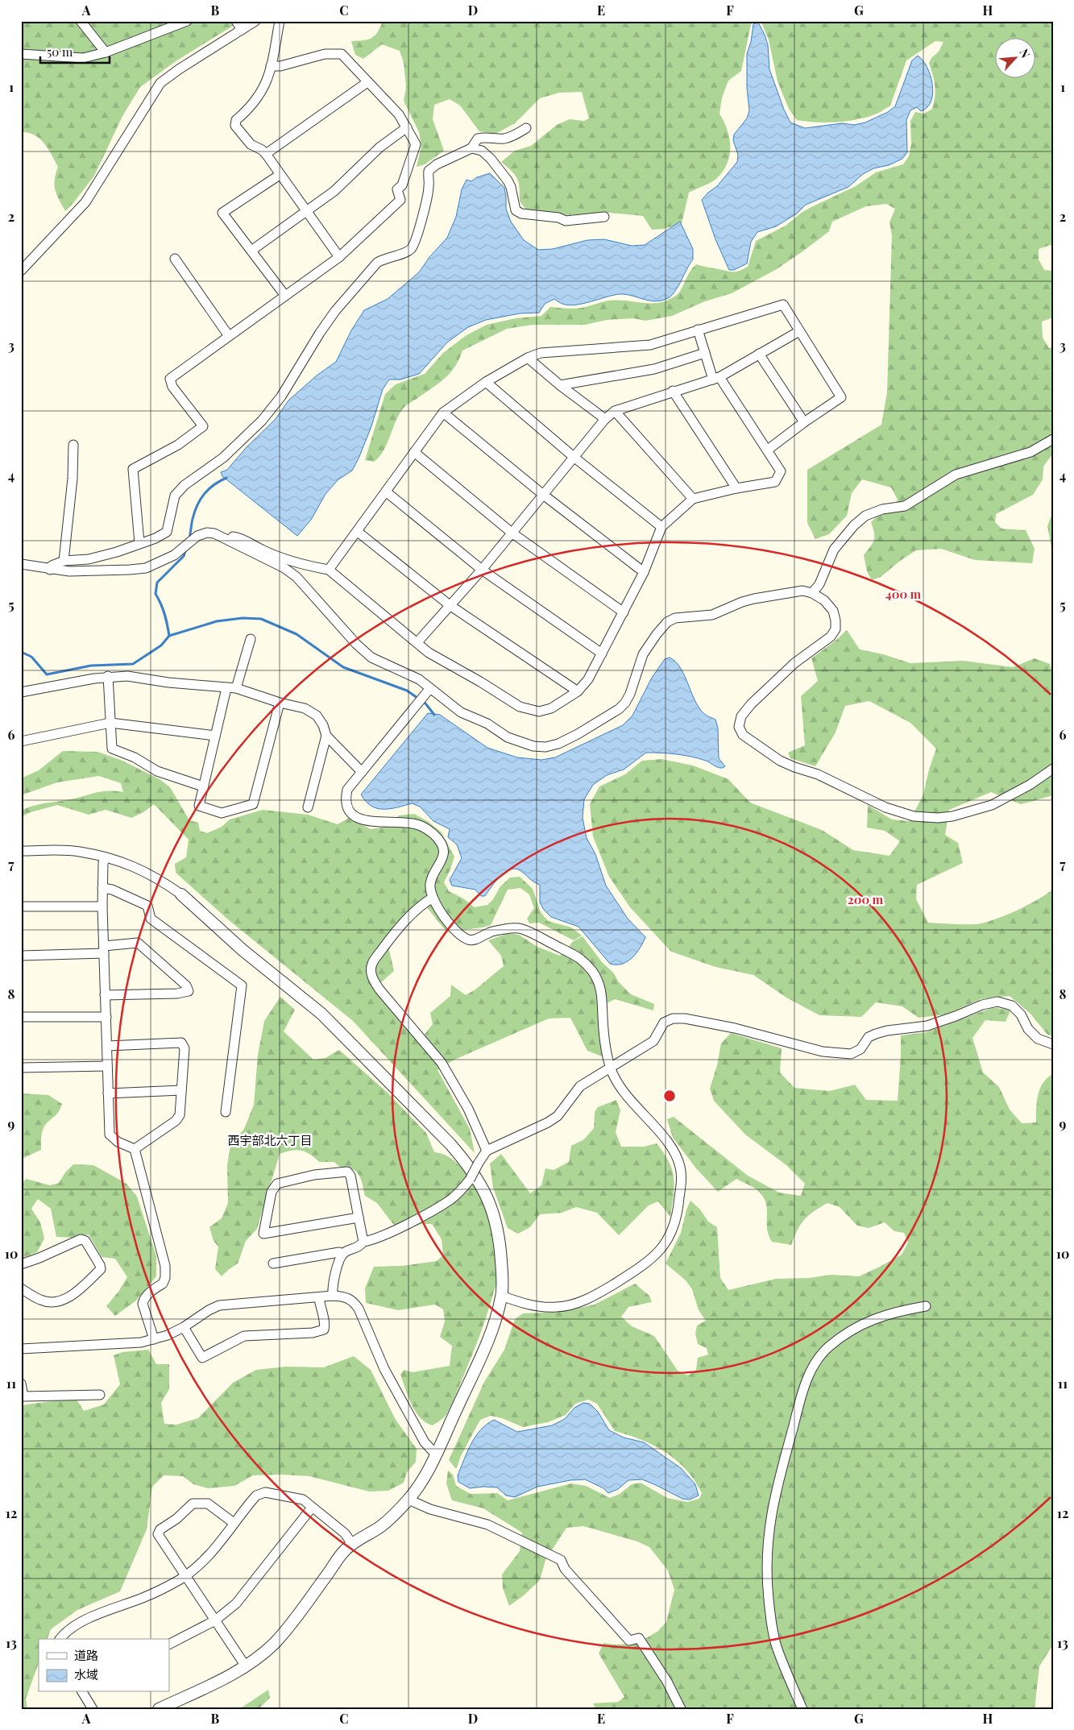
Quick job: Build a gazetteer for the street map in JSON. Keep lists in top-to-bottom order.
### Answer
{
  "districts": ["西宇部北六丁目"],
  "legend": ["道路", "水域"],
  "scale_bar": "50 m",
  "north": "top right",
  "grid": {
    "columns": [
      "A",
      "B",
      "C",
      "D",
      "E",
      "F",
      "G",
      "H"
    ],
    "rows": [
      "1",
      "2",
      "3",
      "4",
      "5",
      "6",
      "7",
      "8",
      "9",
      "10",
      "11",
      "12",
      "13"
    ]
  },
  "rings": ["400 m", "200 m"]
}
